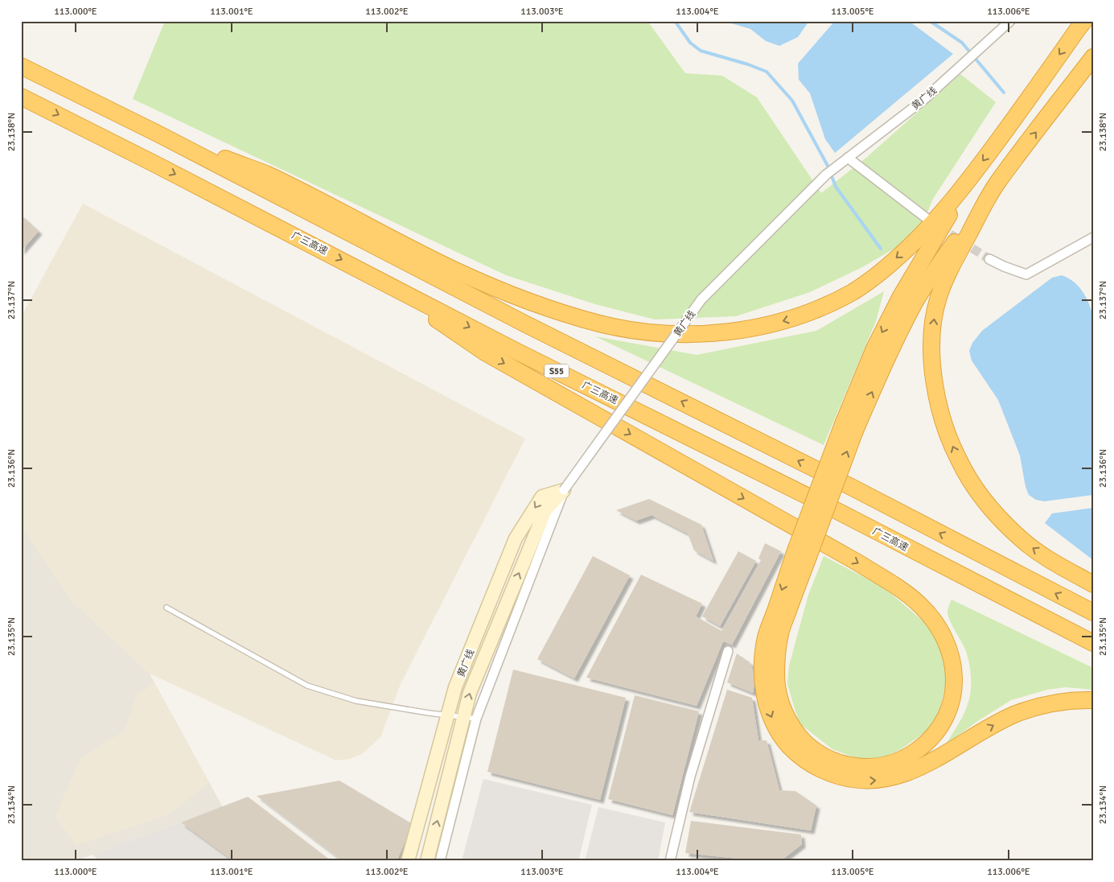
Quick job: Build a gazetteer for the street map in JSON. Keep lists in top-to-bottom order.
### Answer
{
  "streets": {
    "highway": ["广三高速", "S55"],
    "street": ["黄广线"]
  },
  "coordinates": [
    "113.000°E",
    "113.001°E",
    "113.002°E",
    "113.003°E",
    "113.004°E",
    "113.005°E",
    "113.006°E",
    "23.138°N",
    "23.137°N",
    "23.136°N",
    "23.135°N",
    "23.134°N"
  ]
}
